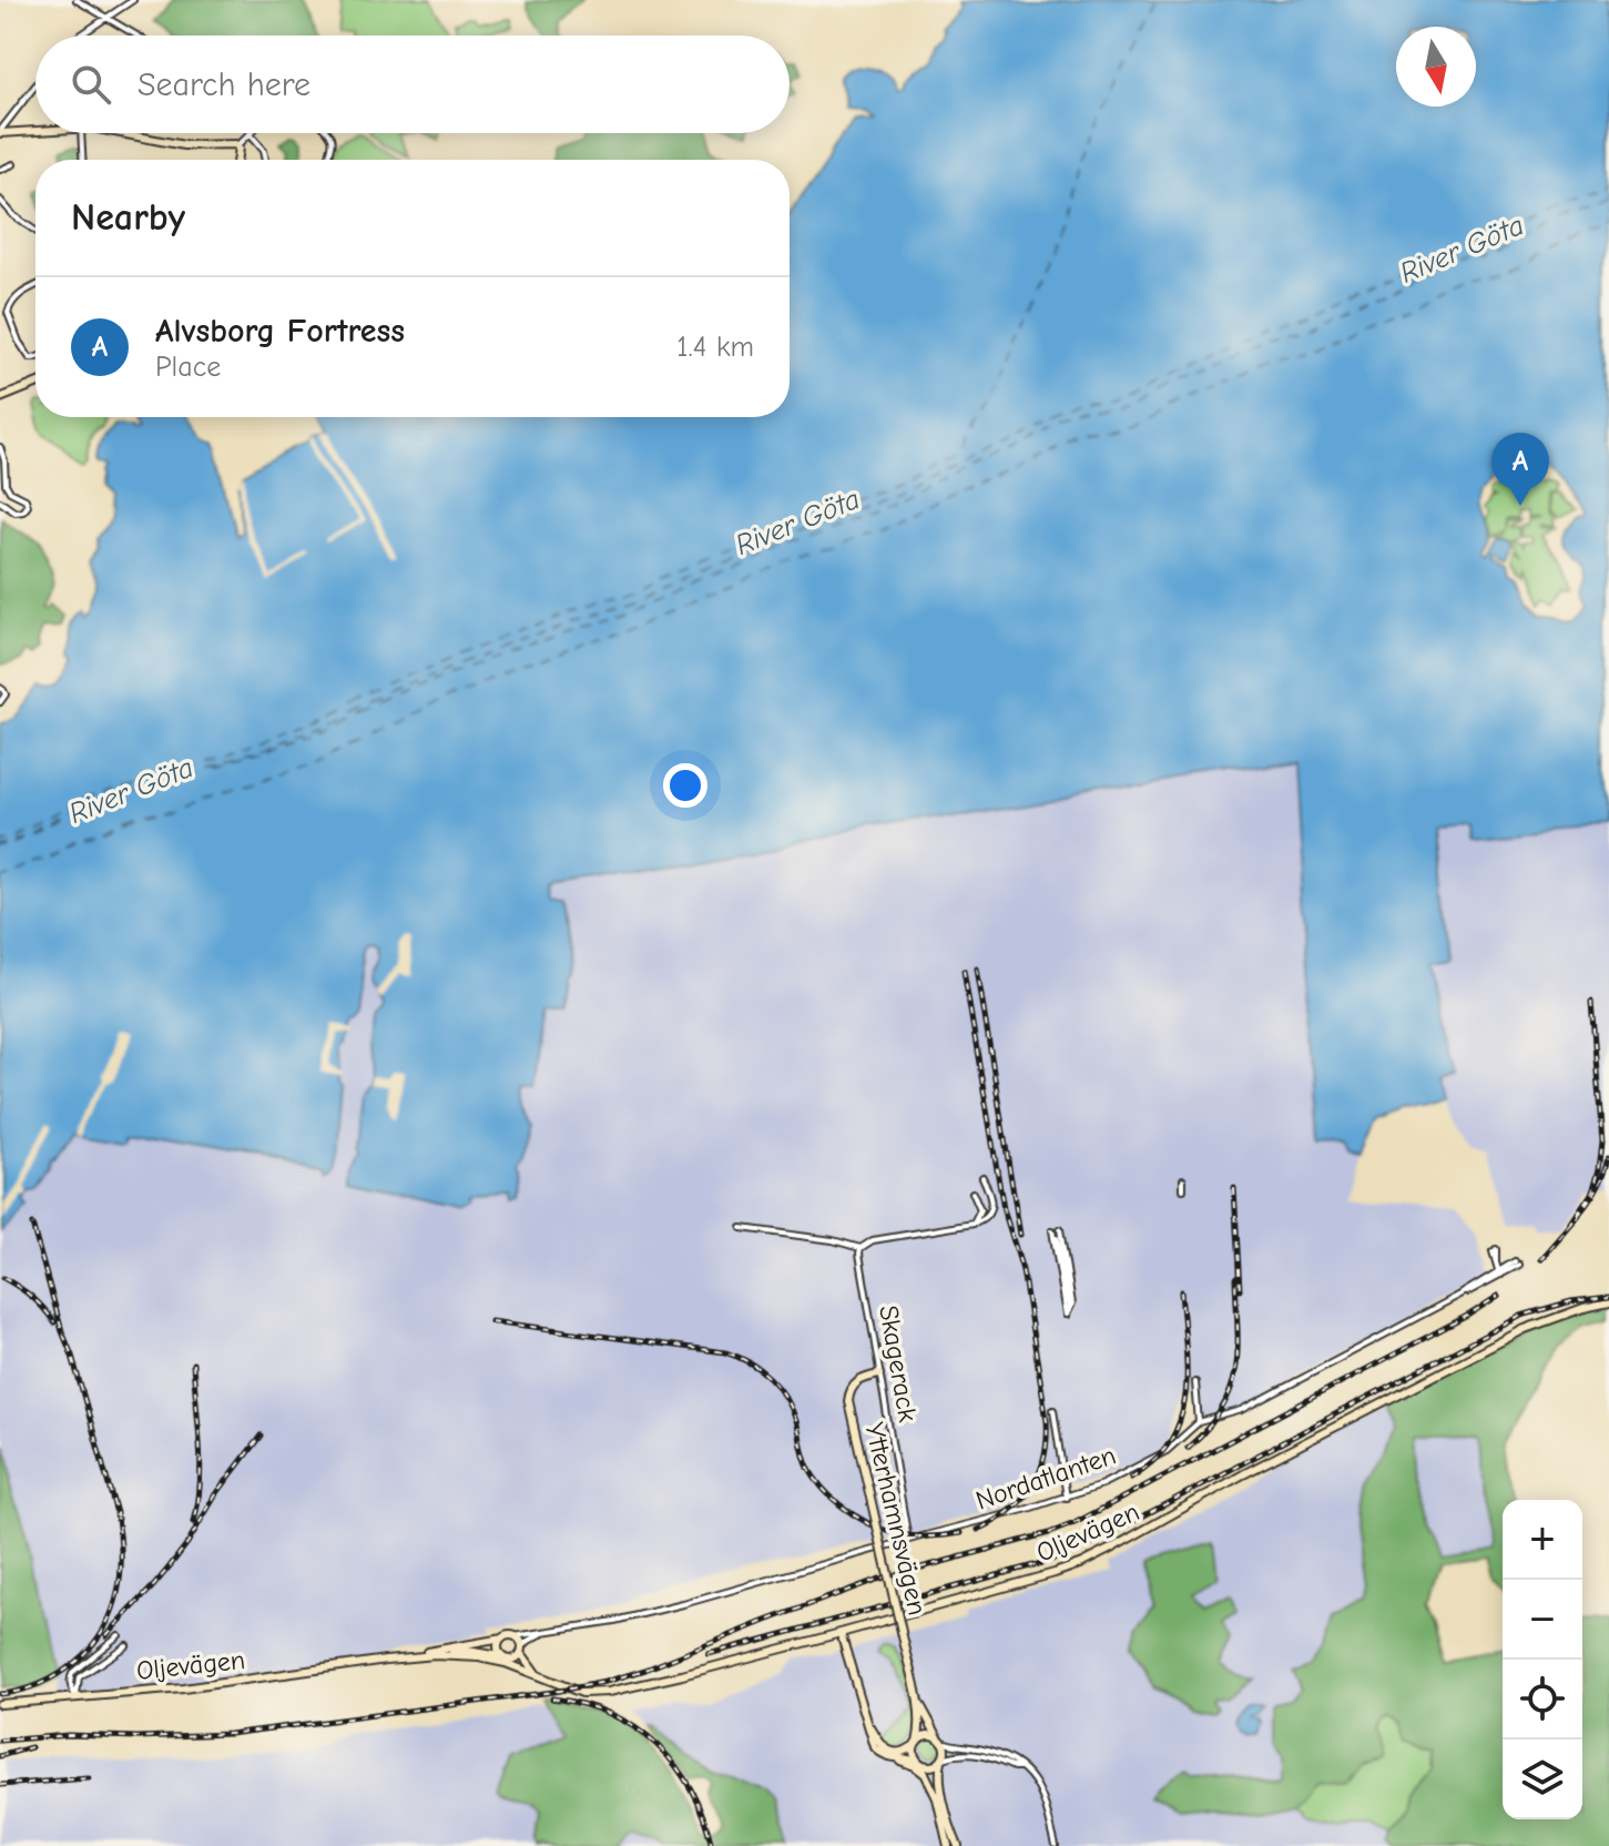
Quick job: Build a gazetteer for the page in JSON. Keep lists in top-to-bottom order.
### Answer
{
  "streets": {
    "street": [
      "Skagerack",
      "Nordatlanten",
      "Ytterhamnsvägen",
      "Oljevägen"
    ]
  },
  "crossings": [
    ["Skagerack", "Nordatlanten"],
    ["Skagerack", "Ytterhamnsvägen"],
    ["Nordatlanten", "Oljevägen"]
  ],
  "water": ["River Göta"],
  "north": "bottom",
  "page": {
    "search": "Search here",
    "heading": "Nearby",
    "list": [
      {
        "mark": "A",
        "name": "Alvsborg Fortress",
        "note": "Place",
        "value": "1.4 km"
      }
    ],
    "pins": "A",
    "map_buttons": ["+", "−"]
  }
}
